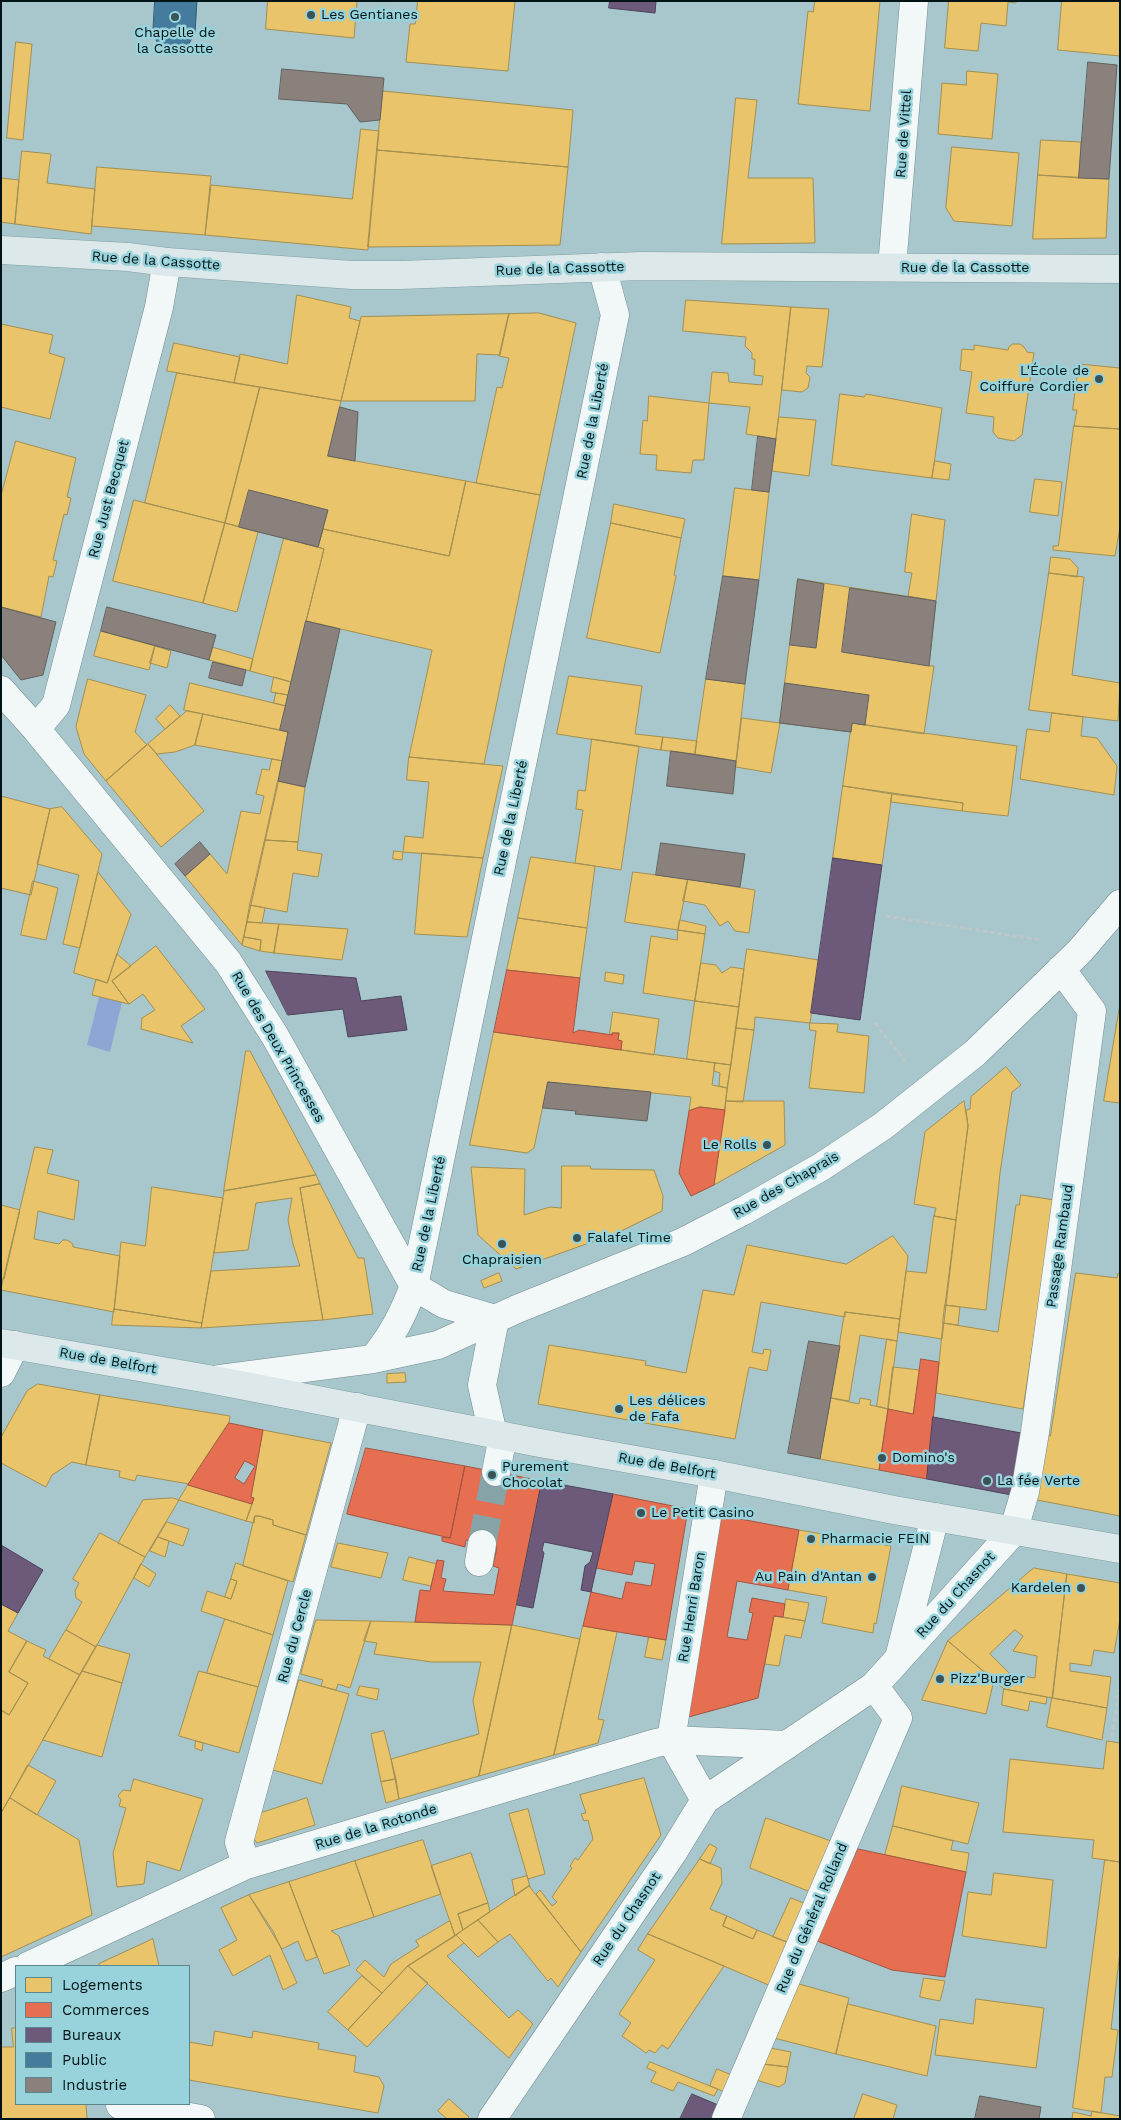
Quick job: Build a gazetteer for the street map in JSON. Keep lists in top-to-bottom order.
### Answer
{
  "streets": {
    "main road": ["Rue de la Cassotte", "Rue de Belfort"],
    "street": [
      "Rue de Vittel",
      "Rue de la Liberté",
      "Rue Just Becquet",
      "Rue des Deux Princesses",
      "Rue des Chaprais",
      "Passage Rambaud",
      "Rue du Chasnot",
      "Rue Henri Baron",
      "Rue du Cercle",
      "Rue de la Rotonde",
      "Rue du Général Rolland"
    ]
  },
  "crossings": [
    ["Rue de Vittel", "Rue de la Cassotte"],
    ["Rue de la Cassotte", "Rue de la Liberté"],
    ["Rue de la Cassotte", "Rue Just Becquet"],
    ["Rue de la Liberté", "Rue des Deux Princesses"],
    ["Rue de la Liberté", "Rue de Belfort"],
    ["Rue Just Becquet", "Rue des Deux Princesses"],
    ["Rue des Deux Princesses", "Rue des Chaprais"],
    ["Rue des Deux Princesses", "Rue de Belfort"],
    ["Rue des Chaprais", "Passage Rambaud"],
    ["Rue des Chaprais", "Rue de Belfort"],
    ["Passage Rambaud", "Rue de Belfort"],
    ["Passage Rambaud", "Rue du Chasnot"],
    ["Rue de Belfort", "Rue du Chasnot"],
    ["Rue de Belfort", "Rue Henri Baron"],
    ["Rue de Belfort", "Rue du Cercle"],
    ["Rue du Chasnot", "Rue du Général Rolland"],
    ["Rue Henri Baron", "Rue de la Rotonde"],
    ["Rue du Cercle", "Rue de la Rotonde"]
  ],
  "places": [
    "Les Gentianes",
    "Chapelle de la Cassotte",
    "L'École de Coiffure Cordier",
    "Le Rolls",
    "Falafel Time",
    "Chapraisien",
    "Les délices de Fafa",
    "Domino's",
    "Purement Chocolat",
    "La fée Verte",
    "Le Petit Casino",
    "Pharmacie FEIN",
    "Au Pain d'Antan",
    "Kardelen",
    "Pizz'Burger"
  ],
  "legend": [
    "Logements",
    "Commerces",
    "Bureaux",
    "Public",
    "Industrie"
  ]
}
